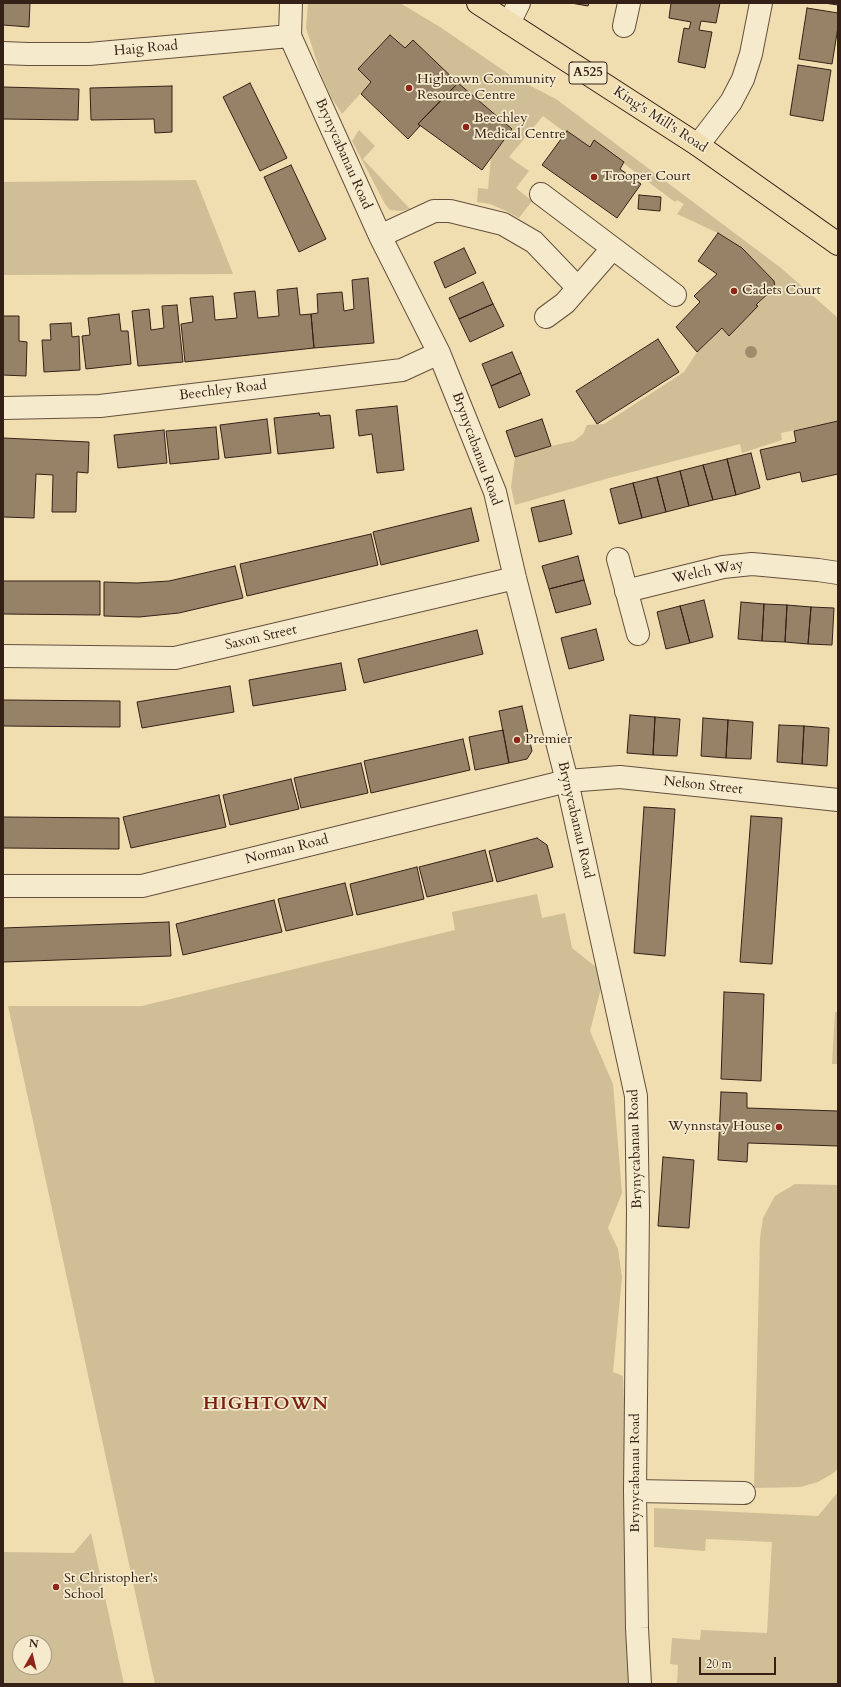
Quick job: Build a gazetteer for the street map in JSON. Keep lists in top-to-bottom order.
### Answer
{
  "streets": {
    "main road": ["A525", "King's Mill's Road"],
    "street": [
      "Haig Road",
      "Brynycabanau Road",
      "Beechley Road",
      "Welch Way",
      "Saxon Street",
      "Nelson Street",
      "Norman Road"
    ]
  },
  "crossings": [
    ["Haig Road", "Brynycabanau Road"],
    ["Brynycabanau Road", "Beechley Road"],
    ["Brynycabanau Road", "Saxon Street"],
    ["Brynycabanau Road", "Nelson Street"],
    ["Brynycabanau Road", "Norman Road"],
    ["Nelson Street", "Norman Road"]
  ],
  "districts": ["HIGHTOWN"],
  "places": [
    "Hightown Community Resource Centre",
    "Beechley Medical Centre",
    "Trooper Court",
    "Cadets Court",
    "Premier",
    "Wynnstay House",
    "St Christopher's School"
  ],
  "scale_bar": "20 m",
  "north": "top"
}
